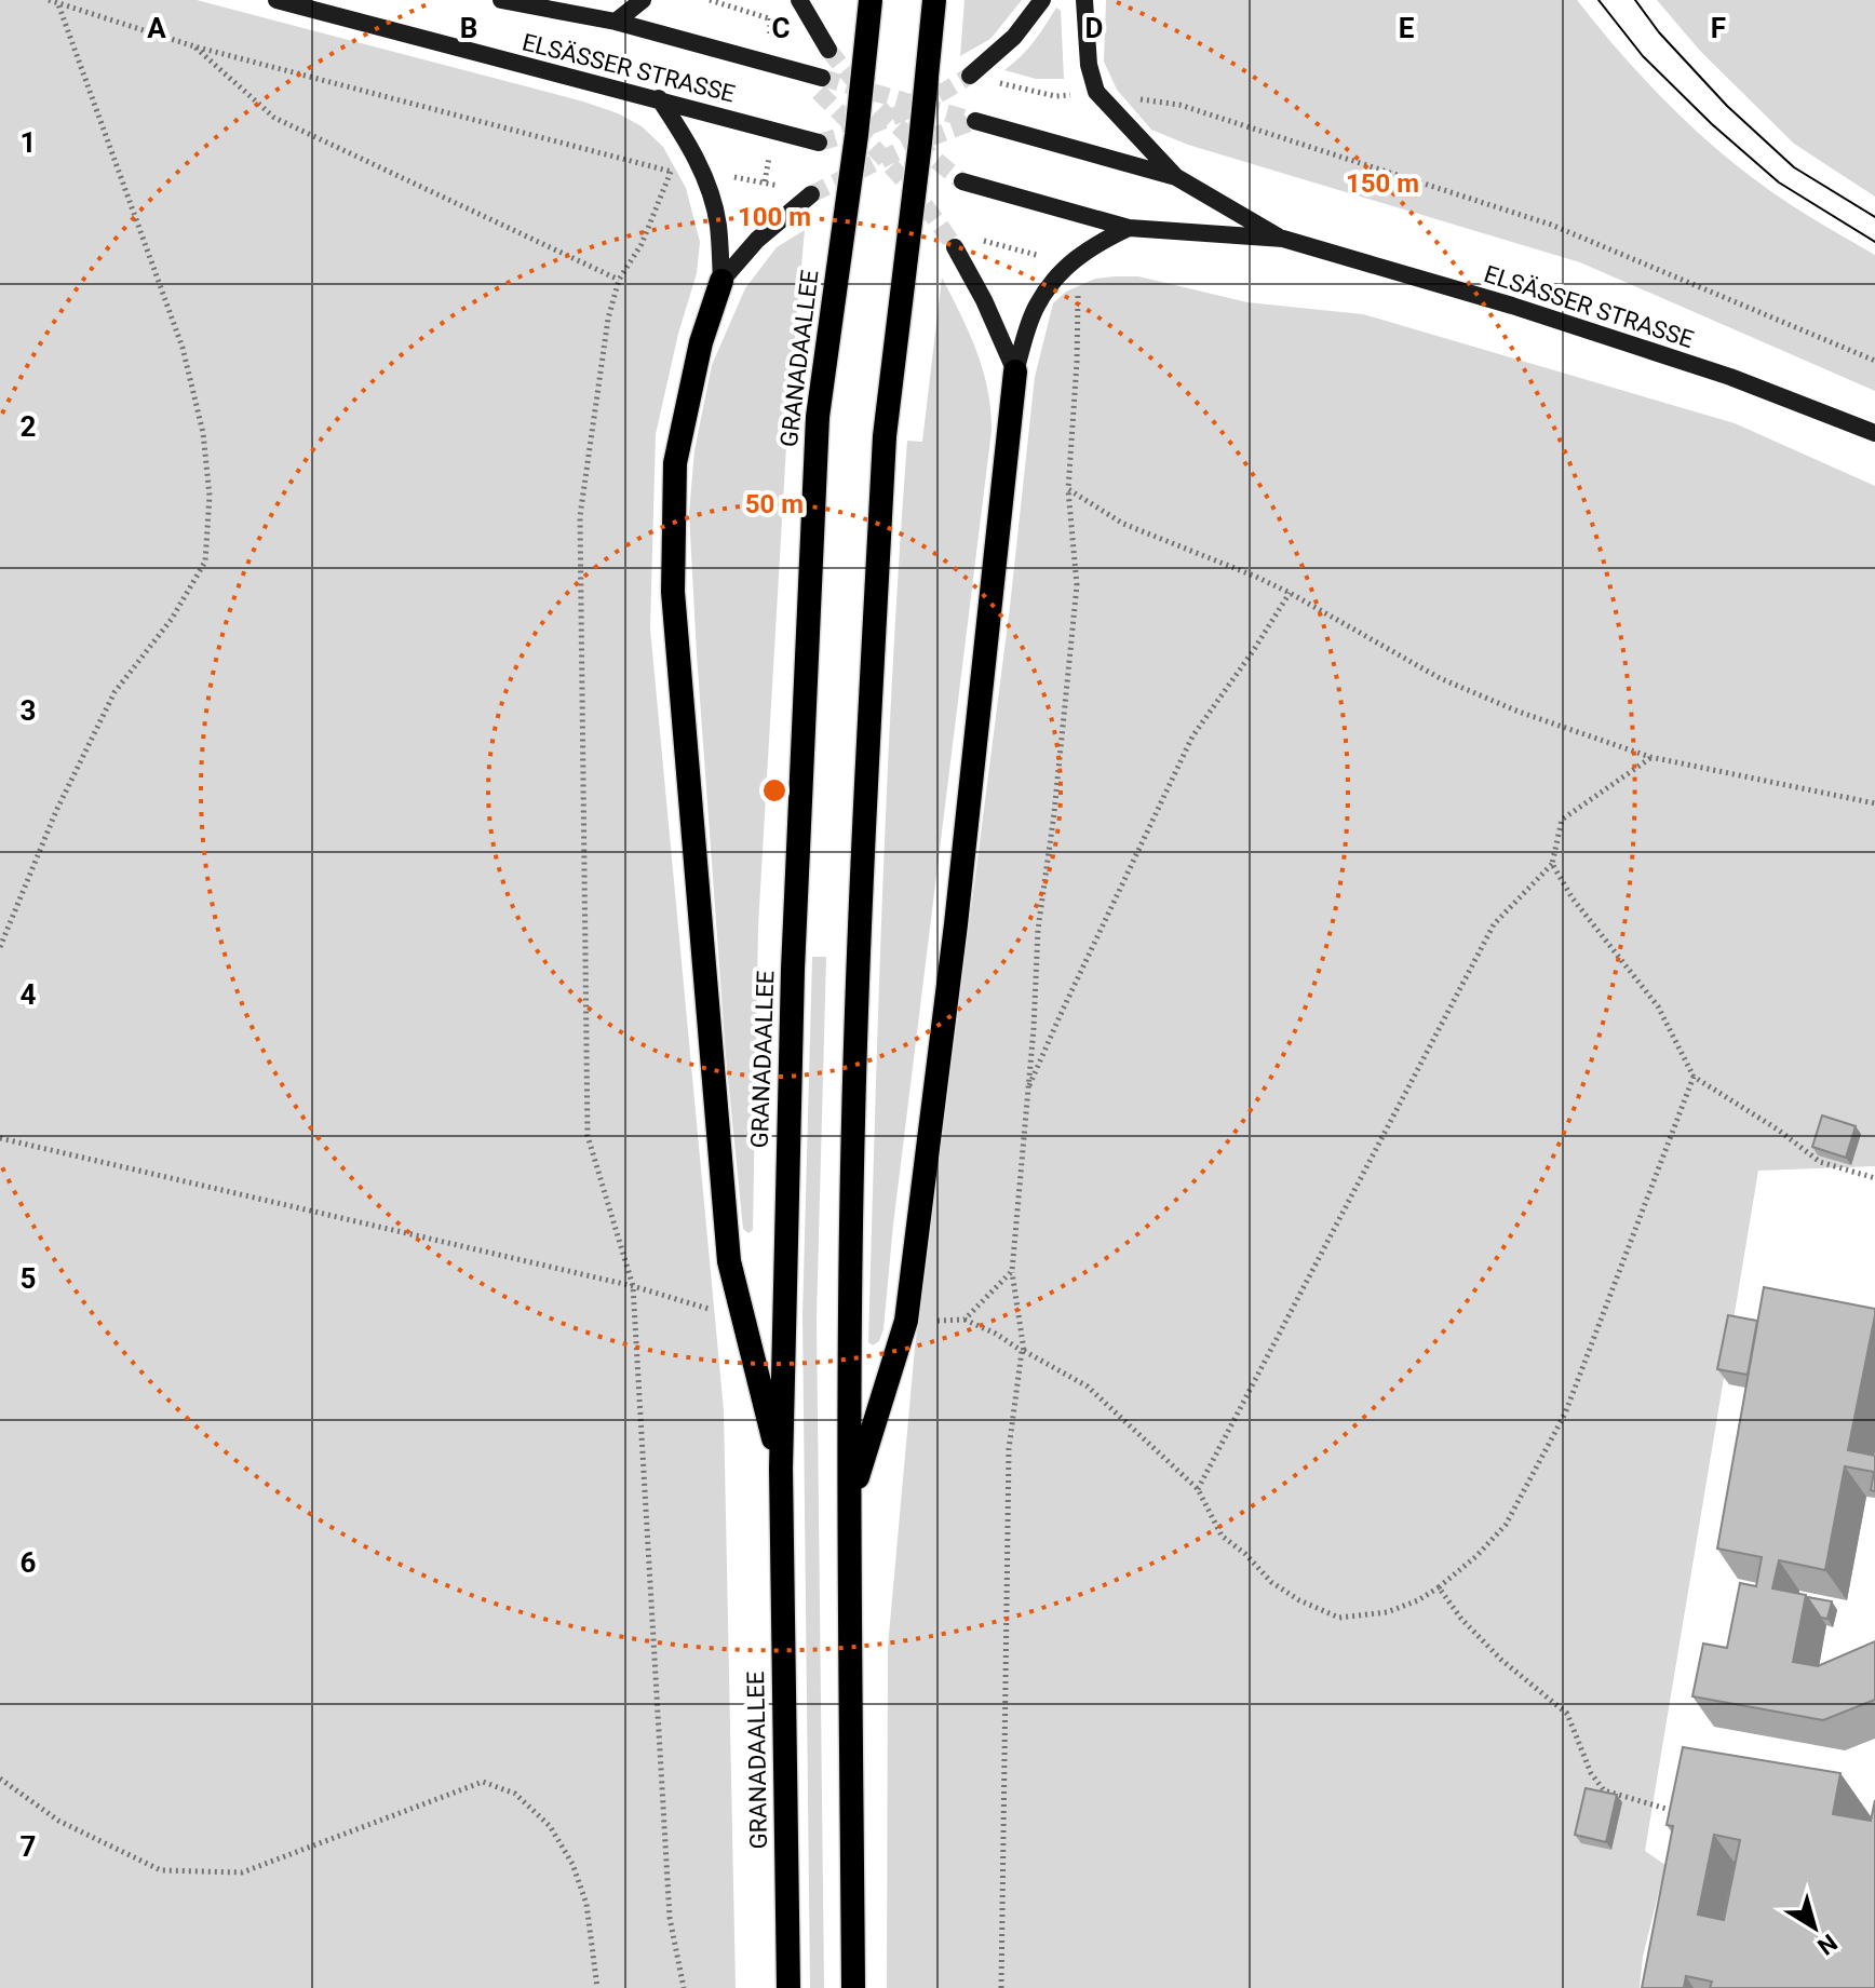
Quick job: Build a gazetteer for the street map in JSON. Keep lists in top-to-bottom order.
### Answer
{
  "streets": {
    "highway": ["GRANADAALLEE"],
    "main road": ["ELSÄSSER STRASSE"]
  },
  "north": "bottom right",
  "grid": {
    "columns": [
      "A",
      "B",
      "C",
      "D",
      "E",
      "F"
    ],
    "rows": [
      "1",
      "2",
      "3",
      "4",
      "5",
      "6",
      "7"
    ]
  },
  "rings": ["150 m", "100 m", "50 m"]
}
